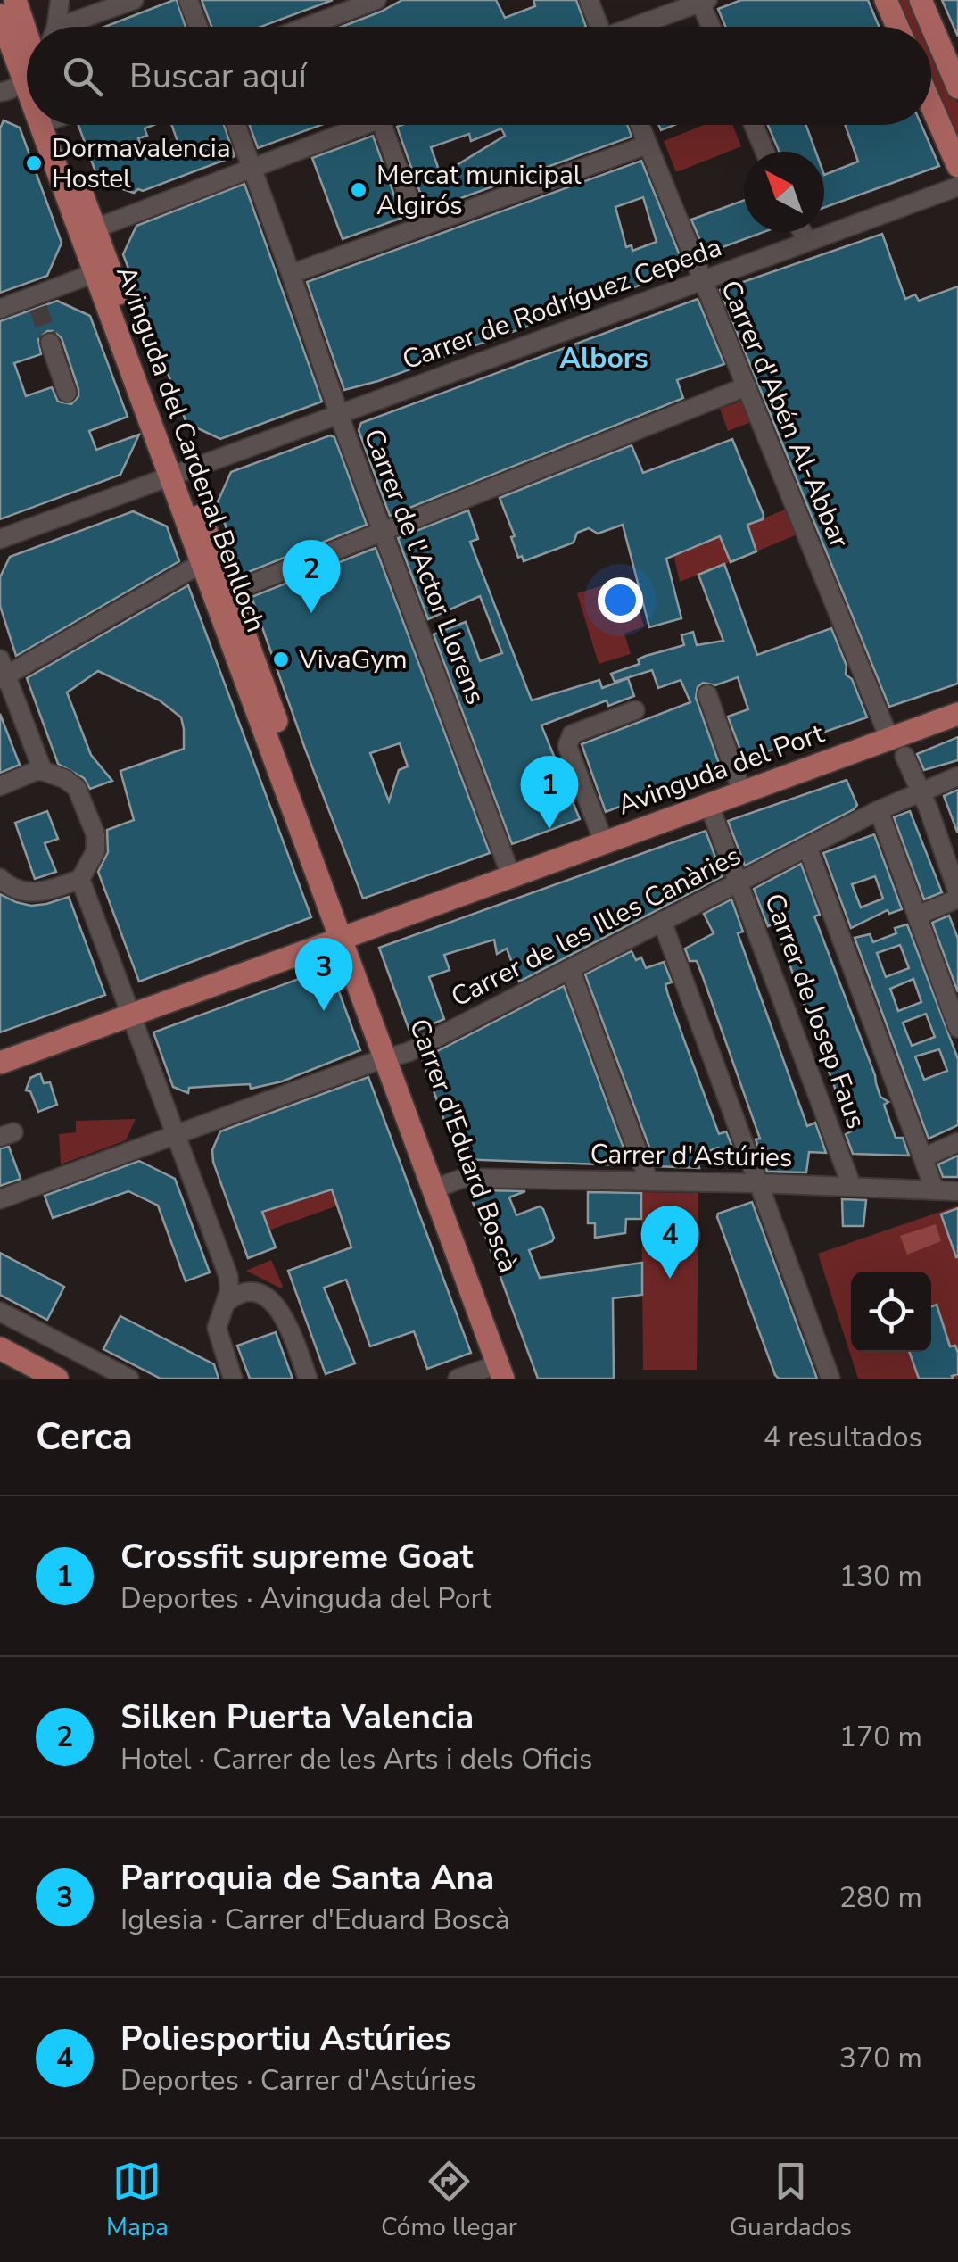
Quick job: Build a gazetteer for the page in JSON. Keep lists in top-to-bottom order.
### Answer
{
  "streets": {
    "main road": ["Avinguda del Cardenal Benlloch", "Avinguda del Port", "Carrer d'Eduard Boscà"],
    "street": [
      "Carrer de Rodríguez Cepeda",
      "Carrer d'Abén Al-Abbar",
      "Carrer de l'Actor Llorens",
      "Carrer de les Illes Canàries",
      "Carrer de Josep Faus",
      "Carrer d'Astúries"
    ]
  },
  "crossings": [
    ["Carrer de Rodríguez Cepeda", "Carrer d'Abén Al-Abbar"],
    ["Carrer de Rodríguez Cepeda", "Avinguda del Cardenal Benlloch"],
    ["Carrer de Rodríguez Cepeda", "Carrer de l'Actor Llorens"],
    ["Carrer d'Abén Al-Abbar", "Avinguda del Port"],
    ["Carrer d'Abén Al-Abbar", "Carrer de les Illes Canàries"],
    ["Avinguda del Cardenal Benlloch", "Avinguda del Port"],
    ["Avinguda del Cardenal Benlloch", "Carrer d'Eduard Boscà"],
    ["Carrer de l'Actor Llorens", "Avinguda del Port"],
    ["Avinguda del Port", "Carrer de Josep Faus"],
    ["Avinguda del Port", "Carrer d'Eduard Boscà"],
    ["Carrer de les Illes Canàries", "Carrer de Josep Faus"],
    ["Carrer de les Illes Canàries", "Carrer d'Eduard Boscà"],
    ["Carrer de Josep Faus", "Carrer d'Astúries"],
    ["Carrer d'Eduard Boscà", "Carrer d'Astúries"]
  ],
  "districts": ["Albors"],
  "places": ["Dormavalencia Hostel", "Mercat municipal Algirós", "VivaGym"],
  "north": "top left",
  "page": {
    "search": "Buscar aquí",
    "pins": [
      "2",
      "1",
      "3",
      "4"
    ],
    "heading": ["Cerca", "4 resultados"],
    "list": [
      {
        "mark": "1",
        "name": "Crossfit supreme Goat",
        "note": "Deportes · Avinguda del Port",
        "value": "130 m"
      },
      {
        "mark": "2",
        "name": "Silken Puerta Valencia",
        "note": "Hotel · Carrer de les Arts i dels Oficis",
        "value": "170 m"
      },
      {
        "mark": "3",
        "name": "Parroquia de Santa Ana",
        "note": "Iglesia · Carrer d'Eduard Boscà",
        "value": "280 m"
      },
      {
        "mark": "4",
        "name": "Poliesportiu Astúries",
        "note": "Deportes · Carrer d'Astúries",
        "value": "370 m"
      }
    ],
    "nav": ["Mapa", "Cómo llegar", "Guardados"]
  }
}
